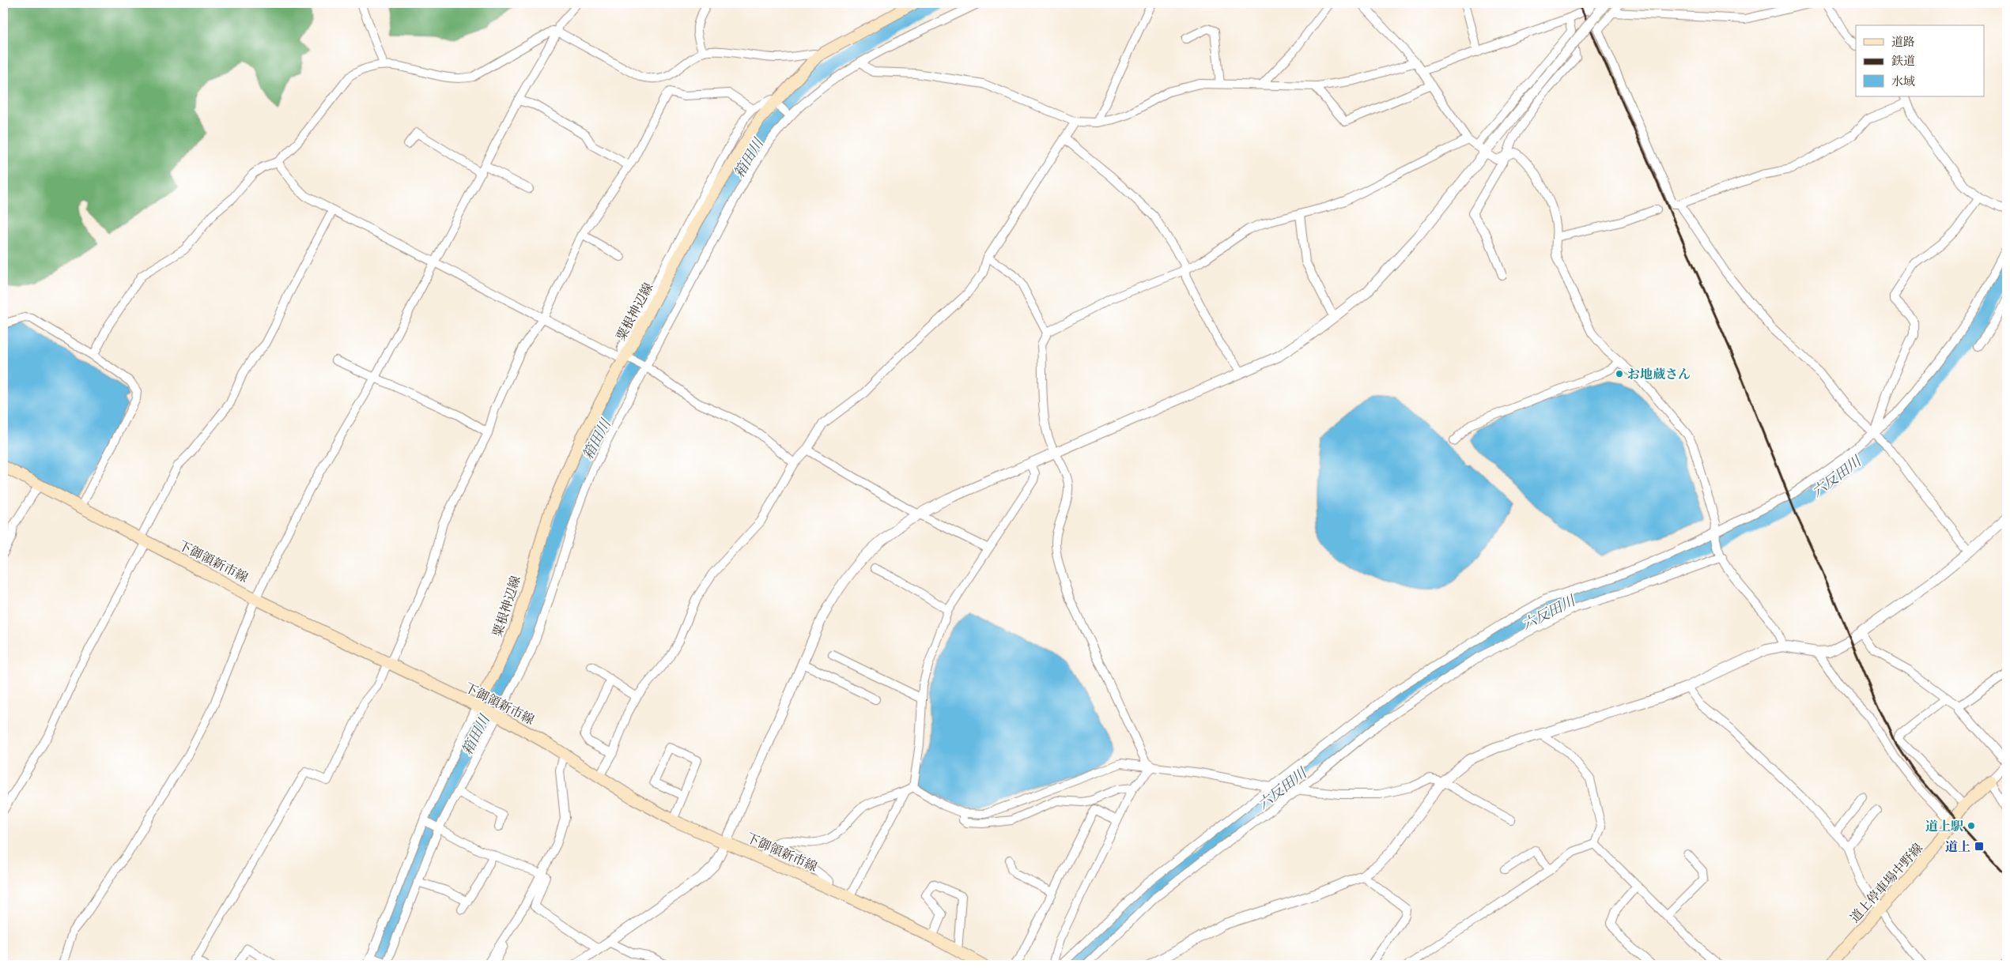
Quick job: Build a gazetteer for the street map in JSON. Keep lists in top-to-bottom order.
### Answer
{
  "streets": {
    "main road": ["粟根神辺線", "下御領新市線", "道上停車場中野線"]
  },
  "crossings": [
    ["粟根神辺線", "下御領新市線"]
  ],
  "water": ["箱田川", "六反田川"],
  "places": {
    "other": ["お地蔵さん", "道上駅"],
    "transit": ["道上"]
  },
  "legend": ["道路", "鉄道", "水域"]
}
